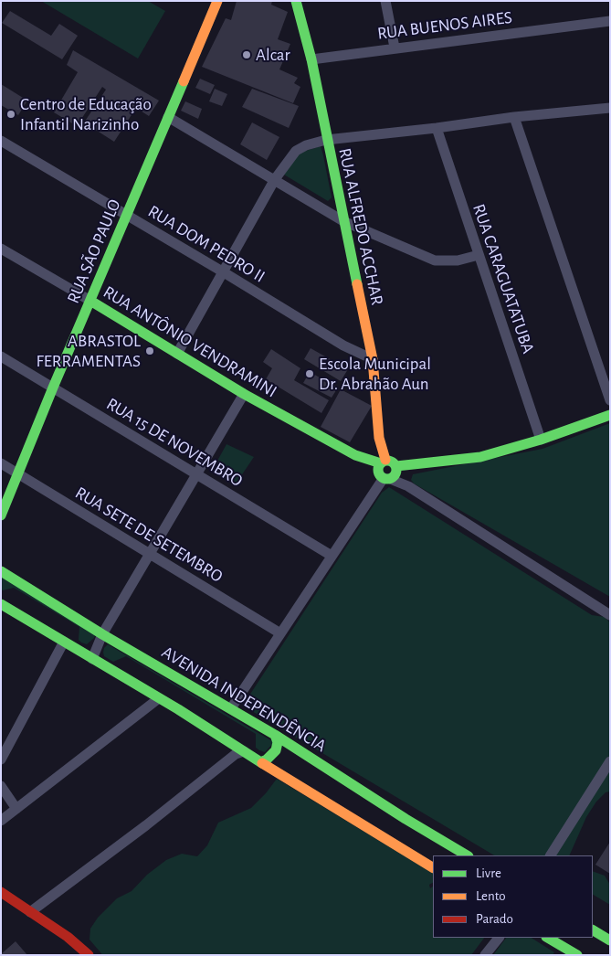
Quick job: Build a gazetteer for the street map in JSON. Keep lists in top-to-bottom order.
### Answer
{
  "streets": {
    "street": [
      "RUA BUENOS AIRES",
      "RUA ALFREDO ACCHAR",
      "RUA DOM PEDRO II",
      "RUA SÃO PAULO",
      "RUA CARAGUATATUBA",
      "RUA ANTÔNIO VENDRAMINI",
      "RUA 15 DE NOVEMBRO",
      "RUA SETE DE SETEMBRO",
      "AVENIDA INDEPENDÊNCIA"
    ]
  },
  "crossings": [
    ["RUA BUENOS AIRES", "RUA ALFREDO ACCHAR"],
    ["RUA ALFREDO ACCHAR", "RUA DOM PEDRO II"],
    ["RUA ALFREDO ACCHAR", "RUA ANTÔNIO VENDRAMINI"],
    ["RUA DOM PEDRO II", "RUA SÃO PAULO"],
    ["RUA SÃO PAULO", "RUA ANTÔNIO VENDRAMINI"],
    ["RUA SÃO PAULO", "RUA 15 DE NOVEMBRO"],
    ["RUA SÃO PAULO", "RUA SETE DE SETEMBRO"]
  ],
  "places": [
    "Alcar",
    "Centro de Educação Infantil Narizinho",
    "ABRASTOL FERRAMENTAS",
    "Escola Municipal Dr. Abrahão Aun"
  ],
  "legend": ["Livre", "Lento", "Parado"]
}
